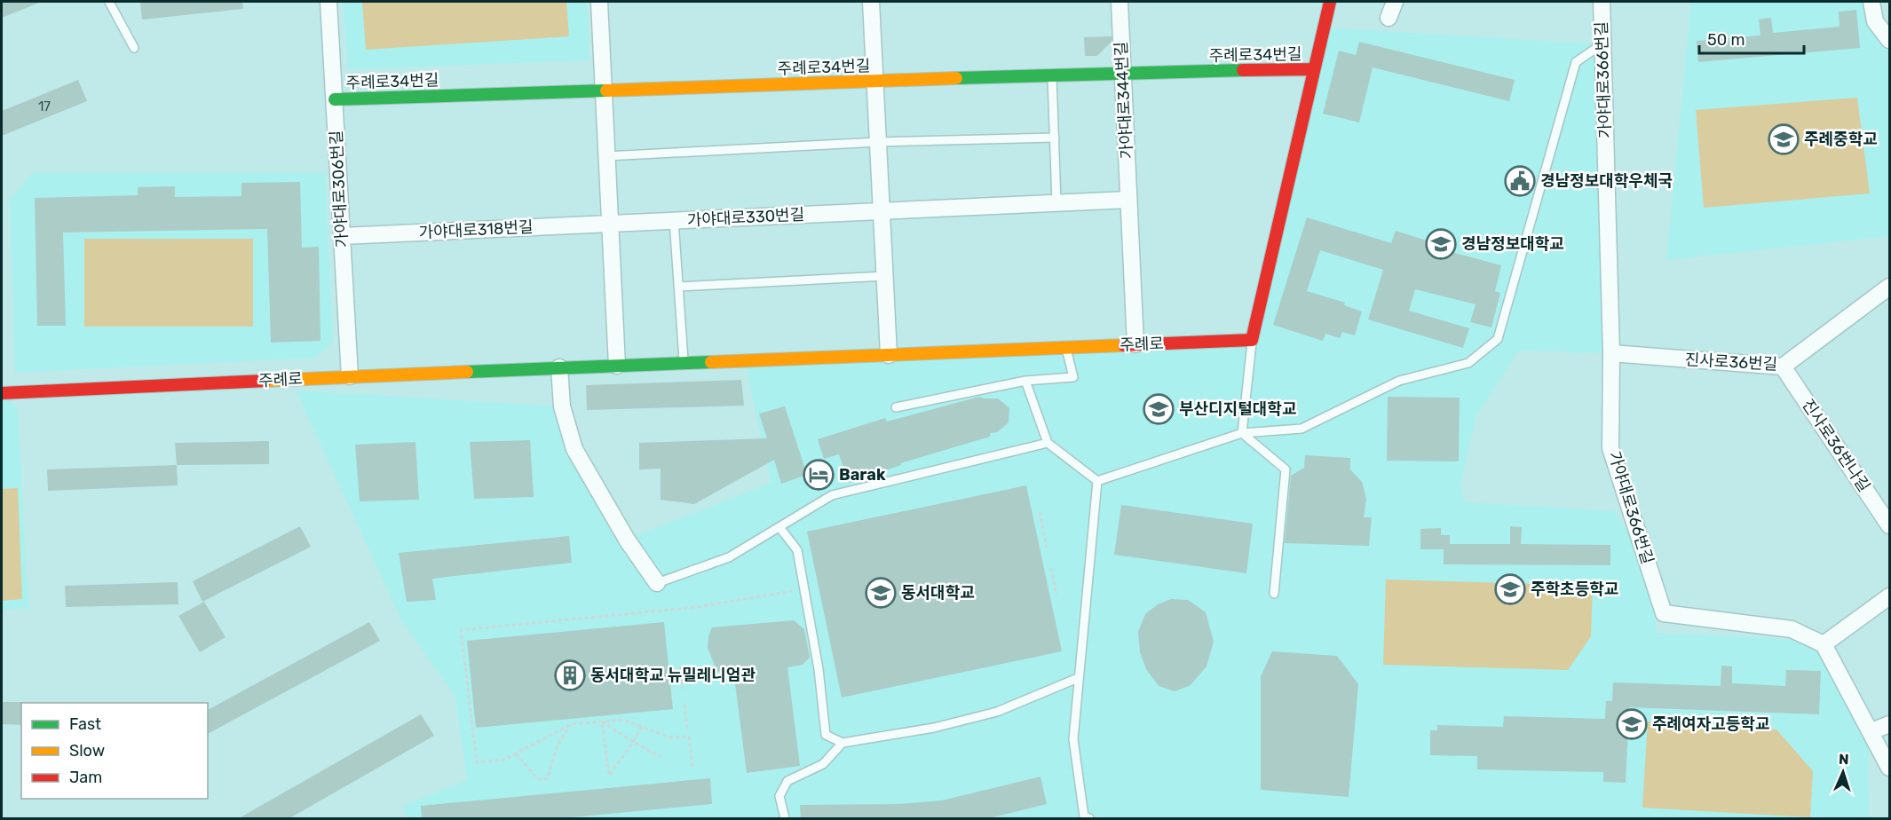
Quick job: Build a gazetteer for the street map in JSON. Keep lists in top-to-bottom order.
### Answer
{
  "streets": {
    "street": [
      "주례로34번길",
      "가야대로366번길",
      "가야대로344번길",
      "가야대로306번길",
      "가야대로330번길",
      "가야대로318번길",
      "주례로",
      "진사로36번길",
      "진사로36번나길"
    ]
  },
  "crossings": [
    ["주례로34번길", "가야대로344번길"],
    ["주례로34번길", "가야대로306번길"],
    ["가야대로366번길", "진사로36번길"],
    ["가야대로344번길", "주례로"],
    ["가야대로306번길", "가야대로318번길"],
    ["가야대로306번길", "주례로"],
    ["가야대로330번길", "가야대로318번길"],
    ["진사로36번길", "진사로36번나길"]
  ],
  "places": {
    "school or university": [
      "주례중학교",
      "경남정보대학교",
      "부산디지털대학교",
      "주학초등학교",
      "동서대학교",
      "주례여자고등학교"
    ],
    "public building": ["경남정보대학우체국"],
    "hotel": ["Barak"],
    "building": ["동서대학교 뉴밀레니엄관"]
  },
  "house_numbers": ["17"],
  "legend": ["Fast", "Slow", "Jam"],
  "scale_bar": "50 m",
  "north": "top"
}
